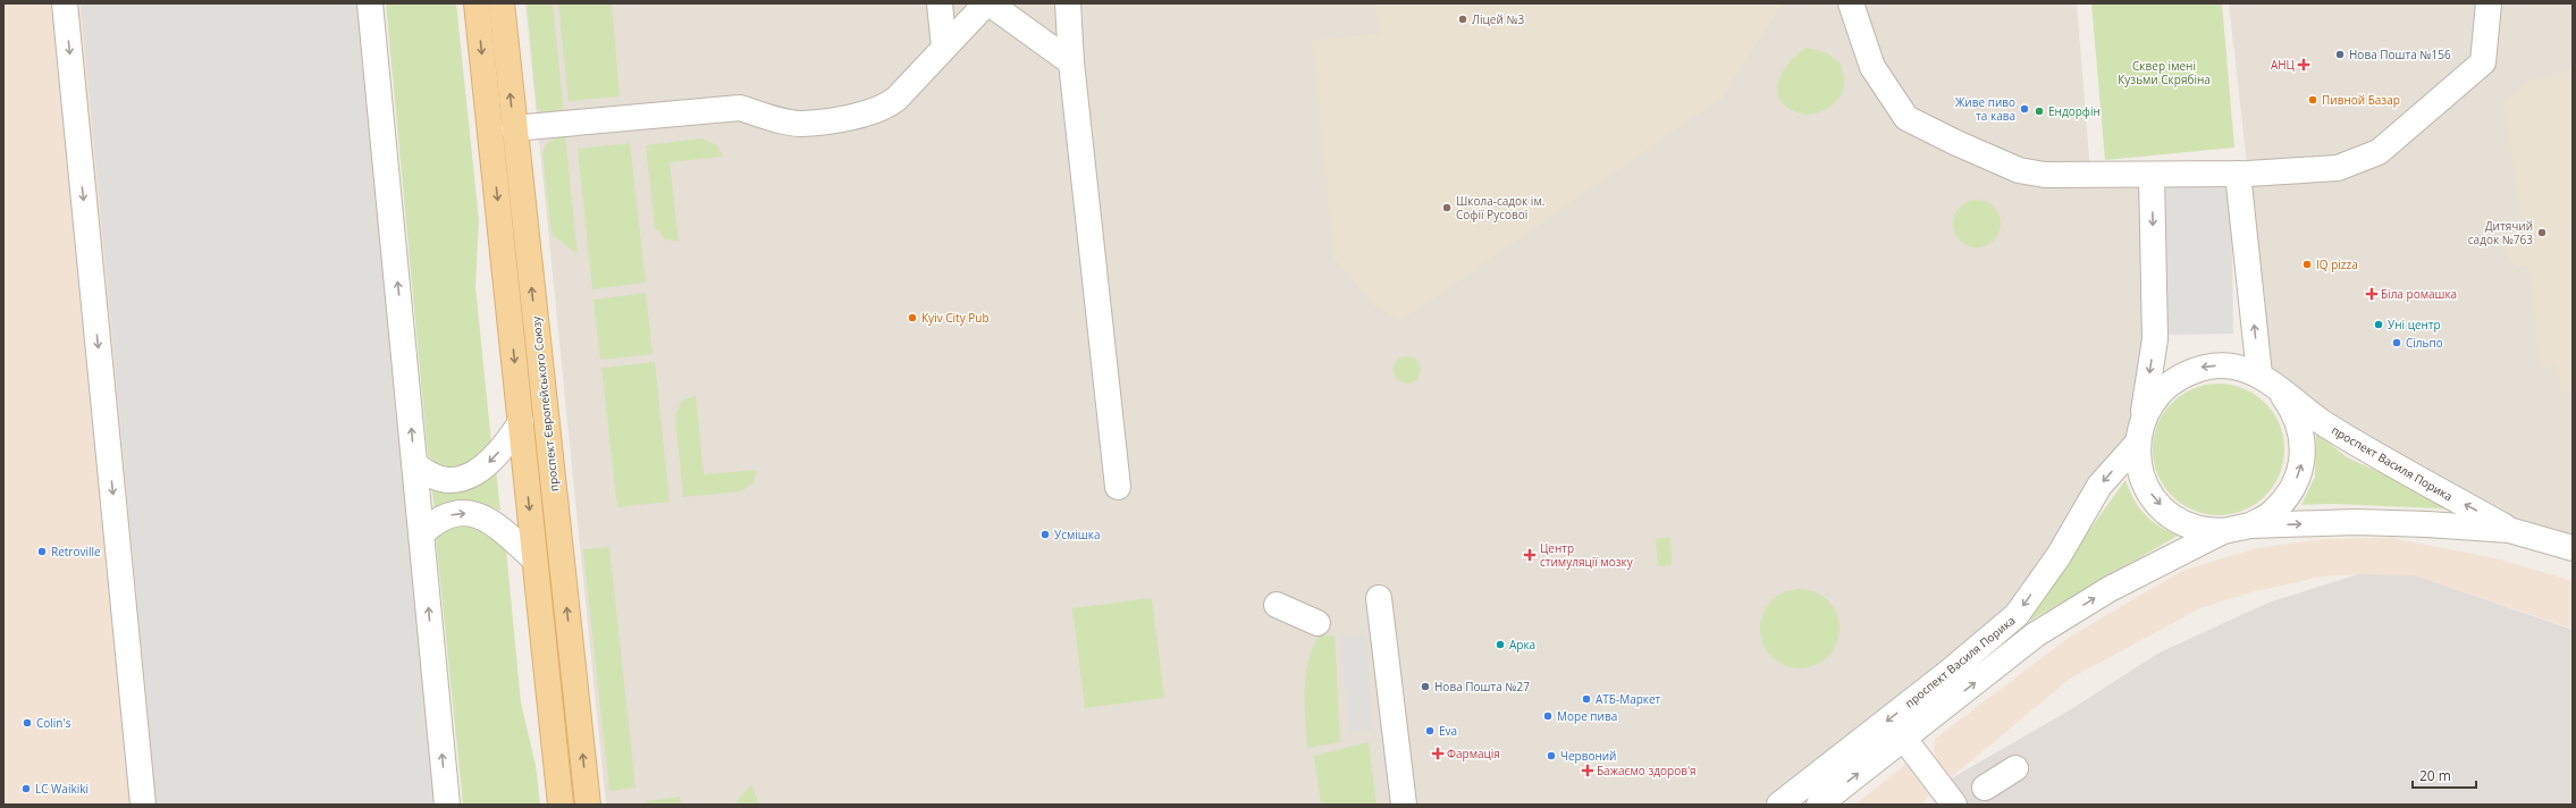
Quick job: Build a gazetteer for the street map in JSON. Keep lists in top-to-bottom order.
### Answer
{
  "streets": {
    "main road": ["проспект Європейського Союзу"],
    "street": ["проспект Василя Порика"]
  },
  "parks": ["Сквер імені Кузьми Скрябіна"],
  "places": {
    "other": [
      "Ліцей №3",
      "Нова Пошта №156",
      "Пивной Базар",
      "Живе пиво та кава",
      "Ендорфін",
      "Школа-садок ім. Софії Русової",
      "Дитячий садок №763",
      "IQ pizza",
      "Kyiv City Pub",
      "Уні центр",
      "Сільпо",
      "Усмішка",
      "Retroville",
      "Арка",
      "Нова Пошта №27",
      "АТБ-Маркет",
      "Море пива",
      "Colin's",
      "Eva",
      "Червоний",
      "LC Waikiki"
    ],
    "health": [
      "АНЦ",
      "Біла ромашка",
      "Центр стимуляції мозку",
      "Фармація",
      "Бажаємо здоров'я"
    ]
  },
  "scale_bar": "20 m"
}
